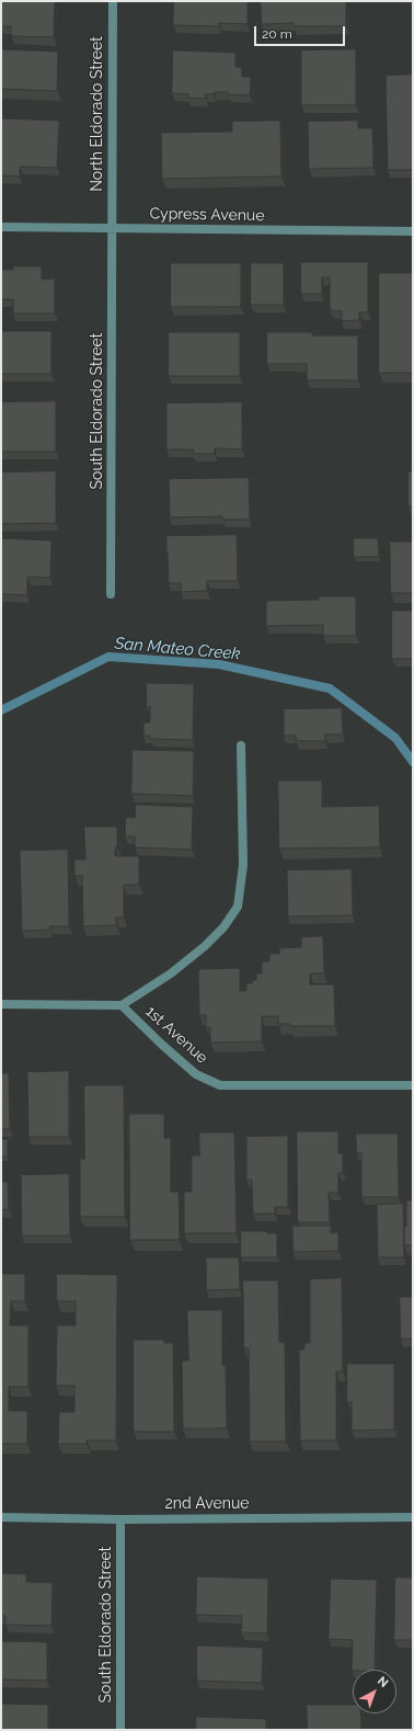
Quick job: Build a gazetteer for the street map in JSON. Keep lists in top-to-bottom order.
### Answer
{
  "streets": {
    "street": [
      "North Eldorado Street",
      "Cypress Avenue",
      "South Eldorado Street",
      "1st Avenue",
      "2nd Avenue"
    ]
  },
  "crossings": [
    ["North Eldorado Street", "Cypress Avenue"],
    ["North Eldorado Street", "South Eldorado Street"],
    ["Cypress Avenue", "South Eldorado Street"],
    ["South Eldorado Street", "2nd Avenue"]
  ],
  "water": ["San Mateo Creek"],
  "scale_bar": "20 m",
  "north": "top right"
}
